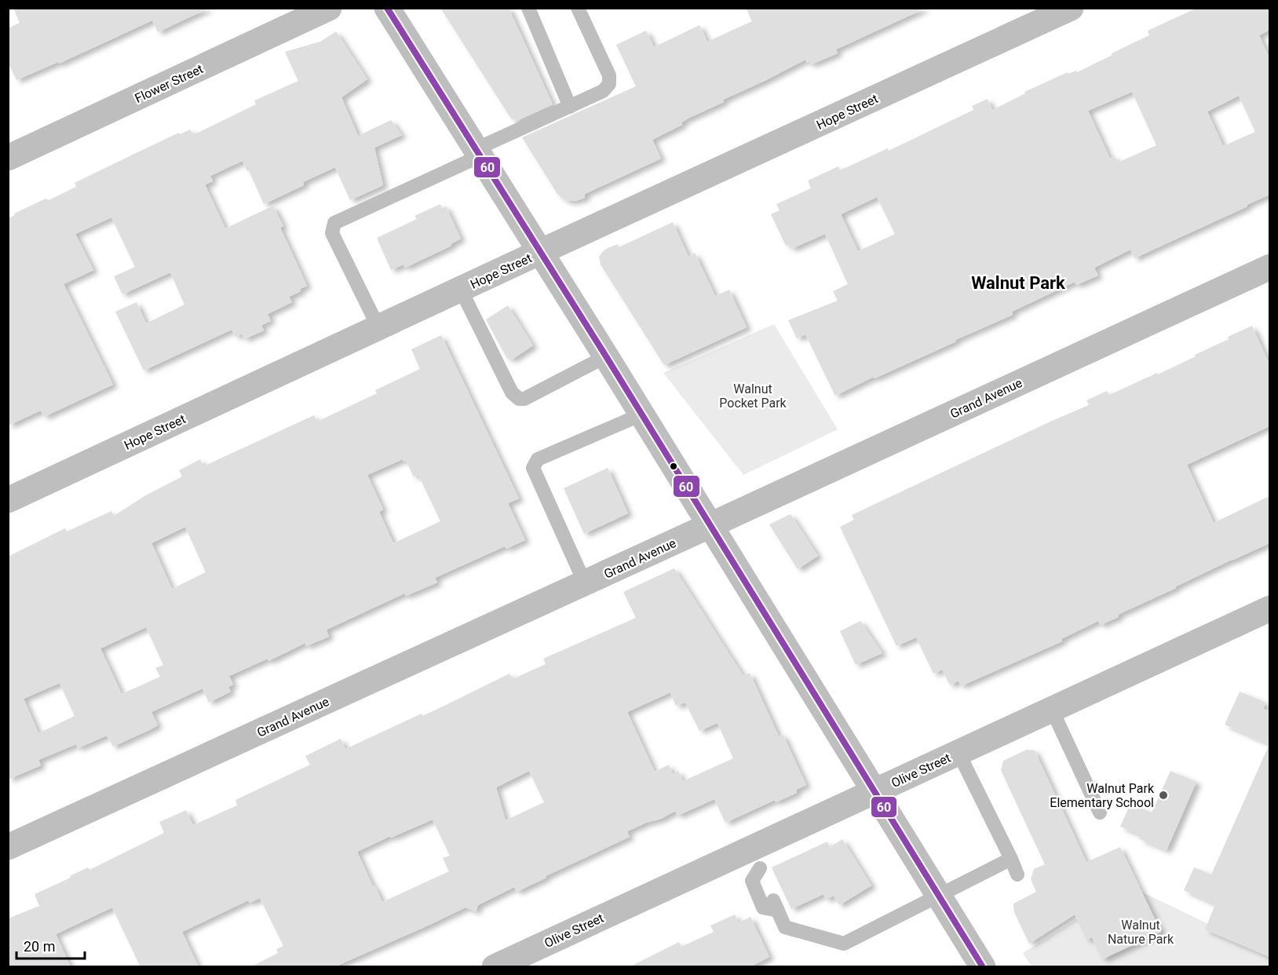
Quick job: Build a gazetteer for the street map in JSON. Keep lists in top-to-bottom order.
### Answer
{
  "streets": {
    "street": [
      "Flower Street",
      "Hope Street",
      "Grand Avenue",
      "Olive Street"
    ]
  },
  "districts": ["Walnut Park"],
  "parks": ["Walnut Pocket Park", "Walnut Nature Park"],
  "places": ["Walnut Park Elementary School"],
  "lines": ["transit line 60"],
  "scale_bar": "20 m"
}
